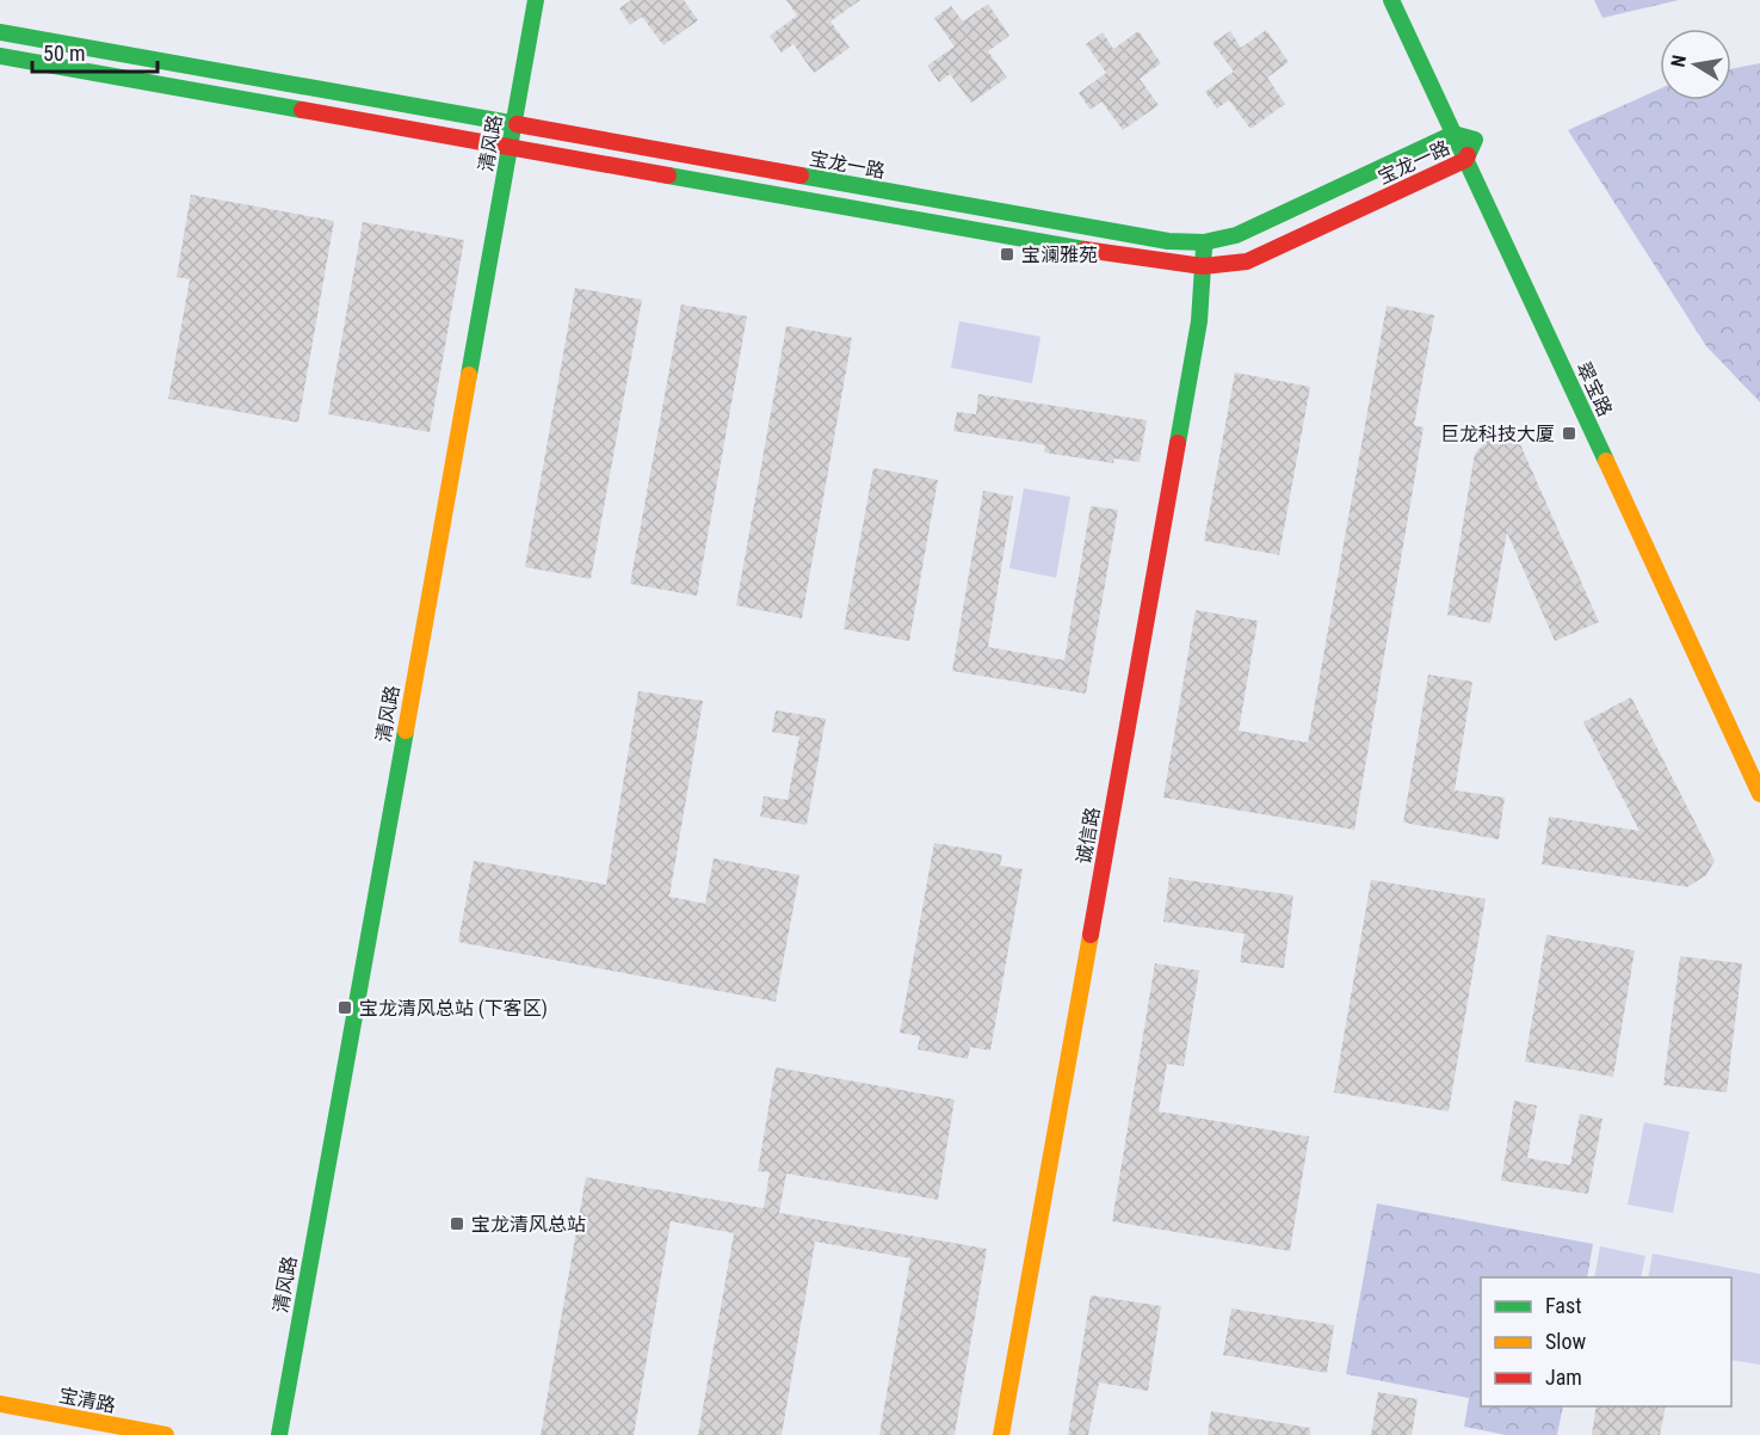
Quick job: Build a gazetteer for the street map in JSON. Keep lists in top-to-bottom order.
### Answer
{
  "streets": {
    "street": [
      "清风路",
      "宝龙一路",
      "翠宝路",
      "诚信路",
      "宝清路"
    ]
  },
  "crossings": [
    ["清风路", "宝龙一路"],
    ["宝龙一路", "翠宝路"],
    ["宝龙一路", "诚信路"]
  ],
  "places": {
    "transit": [
      "宝澜雅苑",
      "巨龙科技大厦",
      "宝龙清风总站 (下客区)",
      "宝龙清风总站"
    ]
  },
  "legend": ["Fast", "Slow", "Jam"],
  "scale_bar": "50 m",
  "north": "left"
}
